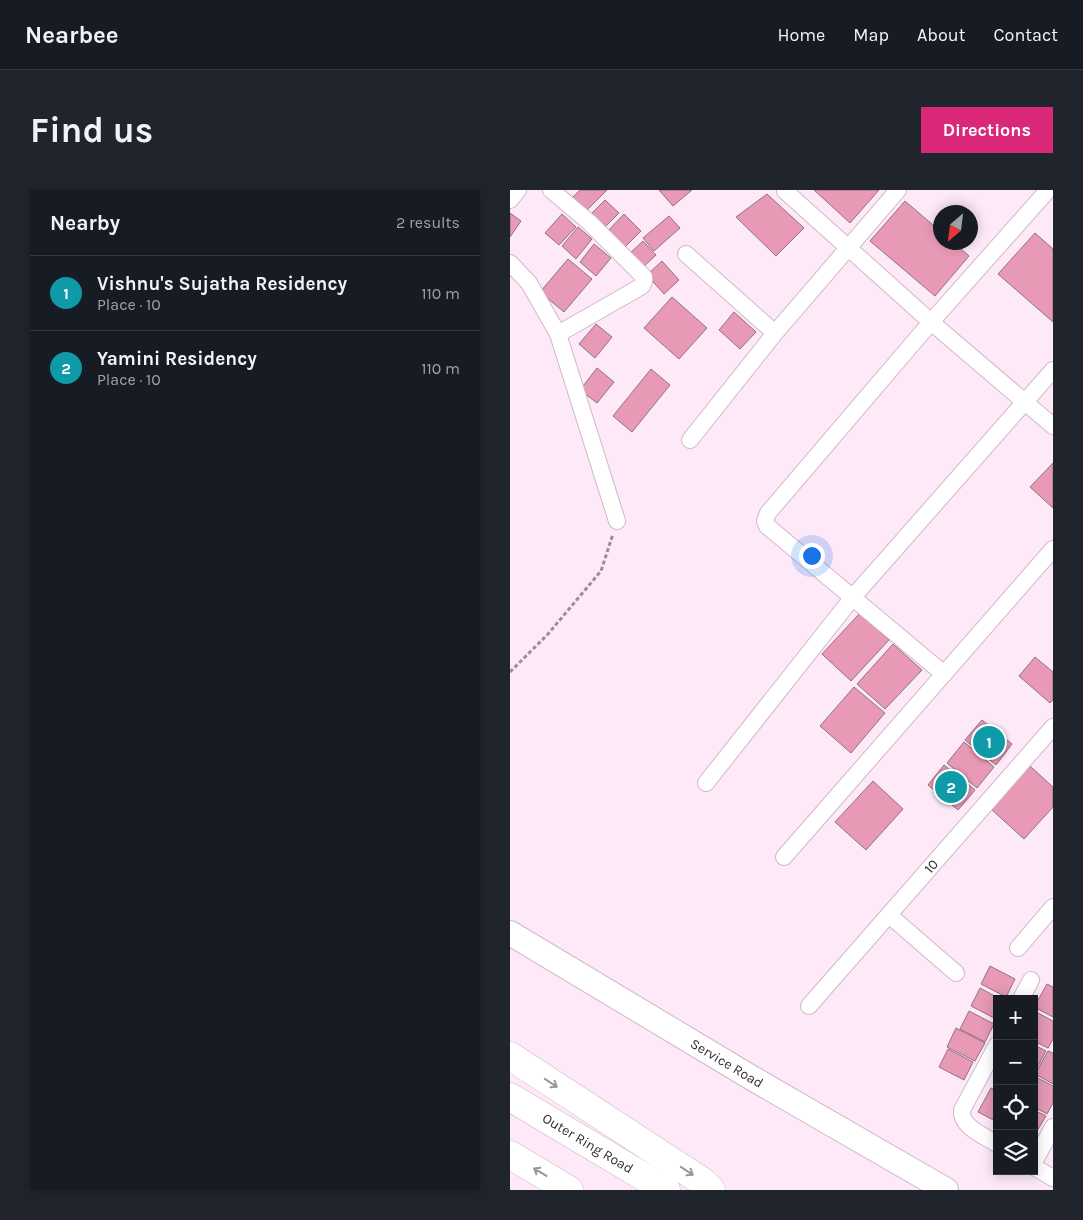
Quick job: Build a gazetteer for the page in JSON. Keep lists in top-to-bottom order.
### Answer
{
  "streets": {
    "highway": ["Outer Ring Road"],
    "main road": ["Service Road"],
    "street": ["10"]
  },
  "north": "bottom left",
  "page": {
    "header": "Nearbee",
    "nav": [
      "Home",
      "Map",
      "About",
      "Contact"
    ],
    "buttons": "Directions",
    "title": "Find us",
    "heading": ["Nearby", "2 results"],
    "list": [
      {
        "mark": "1",
        "name": "Vishnu's Sujatha Residency",
        "note": "Place · 10",
        "value": "110 m"
      },
      {
        "mark": "2",
        "name": "Yamini Residency",
        "note": "Place · 10",
        "value": "110 m"
      }
    ],
    "pins": ["1", "2"],
    "map_buttons": ["+", "−"]
  }
}
